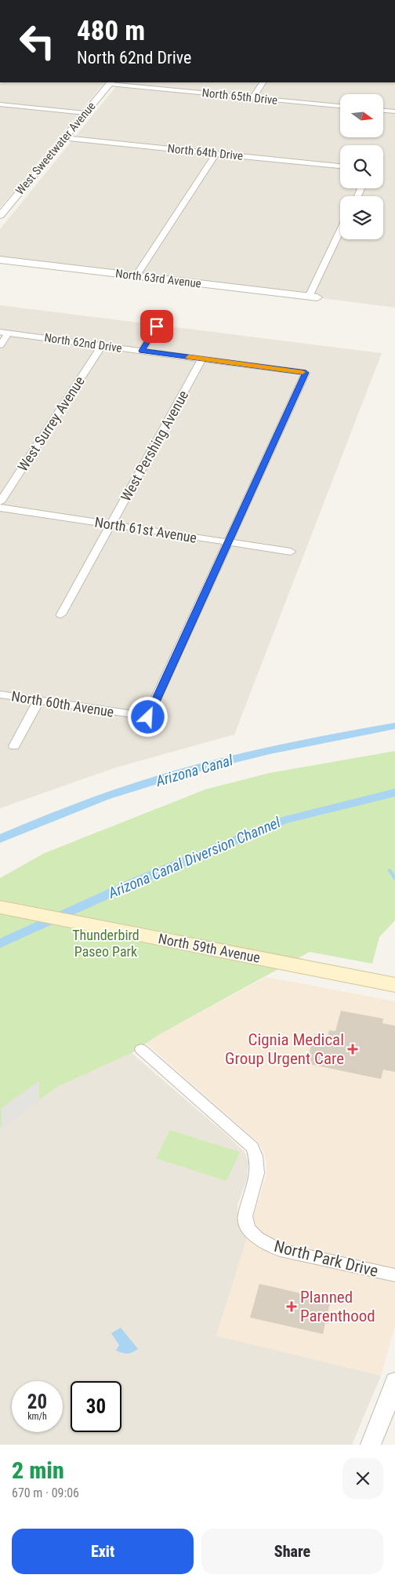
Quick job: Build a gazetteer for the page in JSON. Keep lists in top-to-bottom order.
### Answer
{
  "streets": {
    "main road": ["North 59th Avenue"],
    "street": [
      "North 65th Drive",
      "West Sweetwater Avenue",
      "North 64th Drive",
      "North 63rd Avenue",
      "North 62nd Drive",
      "West Surrey Avenue",
      "West Pershing Avenue",
      "North 61st Avenue",
      "North 60th Avenue",
      "North Park Drive"
    ]
  },
  "crossings": [
    ["North 65th Drive", "West Sweetwater Avenue"],
    ["West Sweetwater Avenue", "North 64th Drive"],
    ["North 62nd Drive", "West Surrey Avenue"],
    ["North 62nd Drive", "West Pershing Avenue"],
    ["North 62nd Drive", "North 61st Avenue"],
    ["North 62nd Drive", "North 60th Avenue"],
    ["West Pershing Avenue", "North 61st Avenue"],
    ["North 61st Avenue", "North 60th Avenue"]
  ],
  "water": ["Arizona Canal", "Arizona Canal Diversion Channel"],
  "parks": ["Thunderbird Paseo Park"],
  "places": {
    "health": ["Cignia Medical Group Urgent Care", "Planned Parenthood"]
  },
  "north": "right",
  "page": {
    "turn": ["480 m", "North 62nd Drive"],
    "speed": "20 km/h",
    "limit": "30",
    "heading": ["2 min", "670 m · 09:06"],
    "buttons": ["Exit", "Share"]
  }
}
